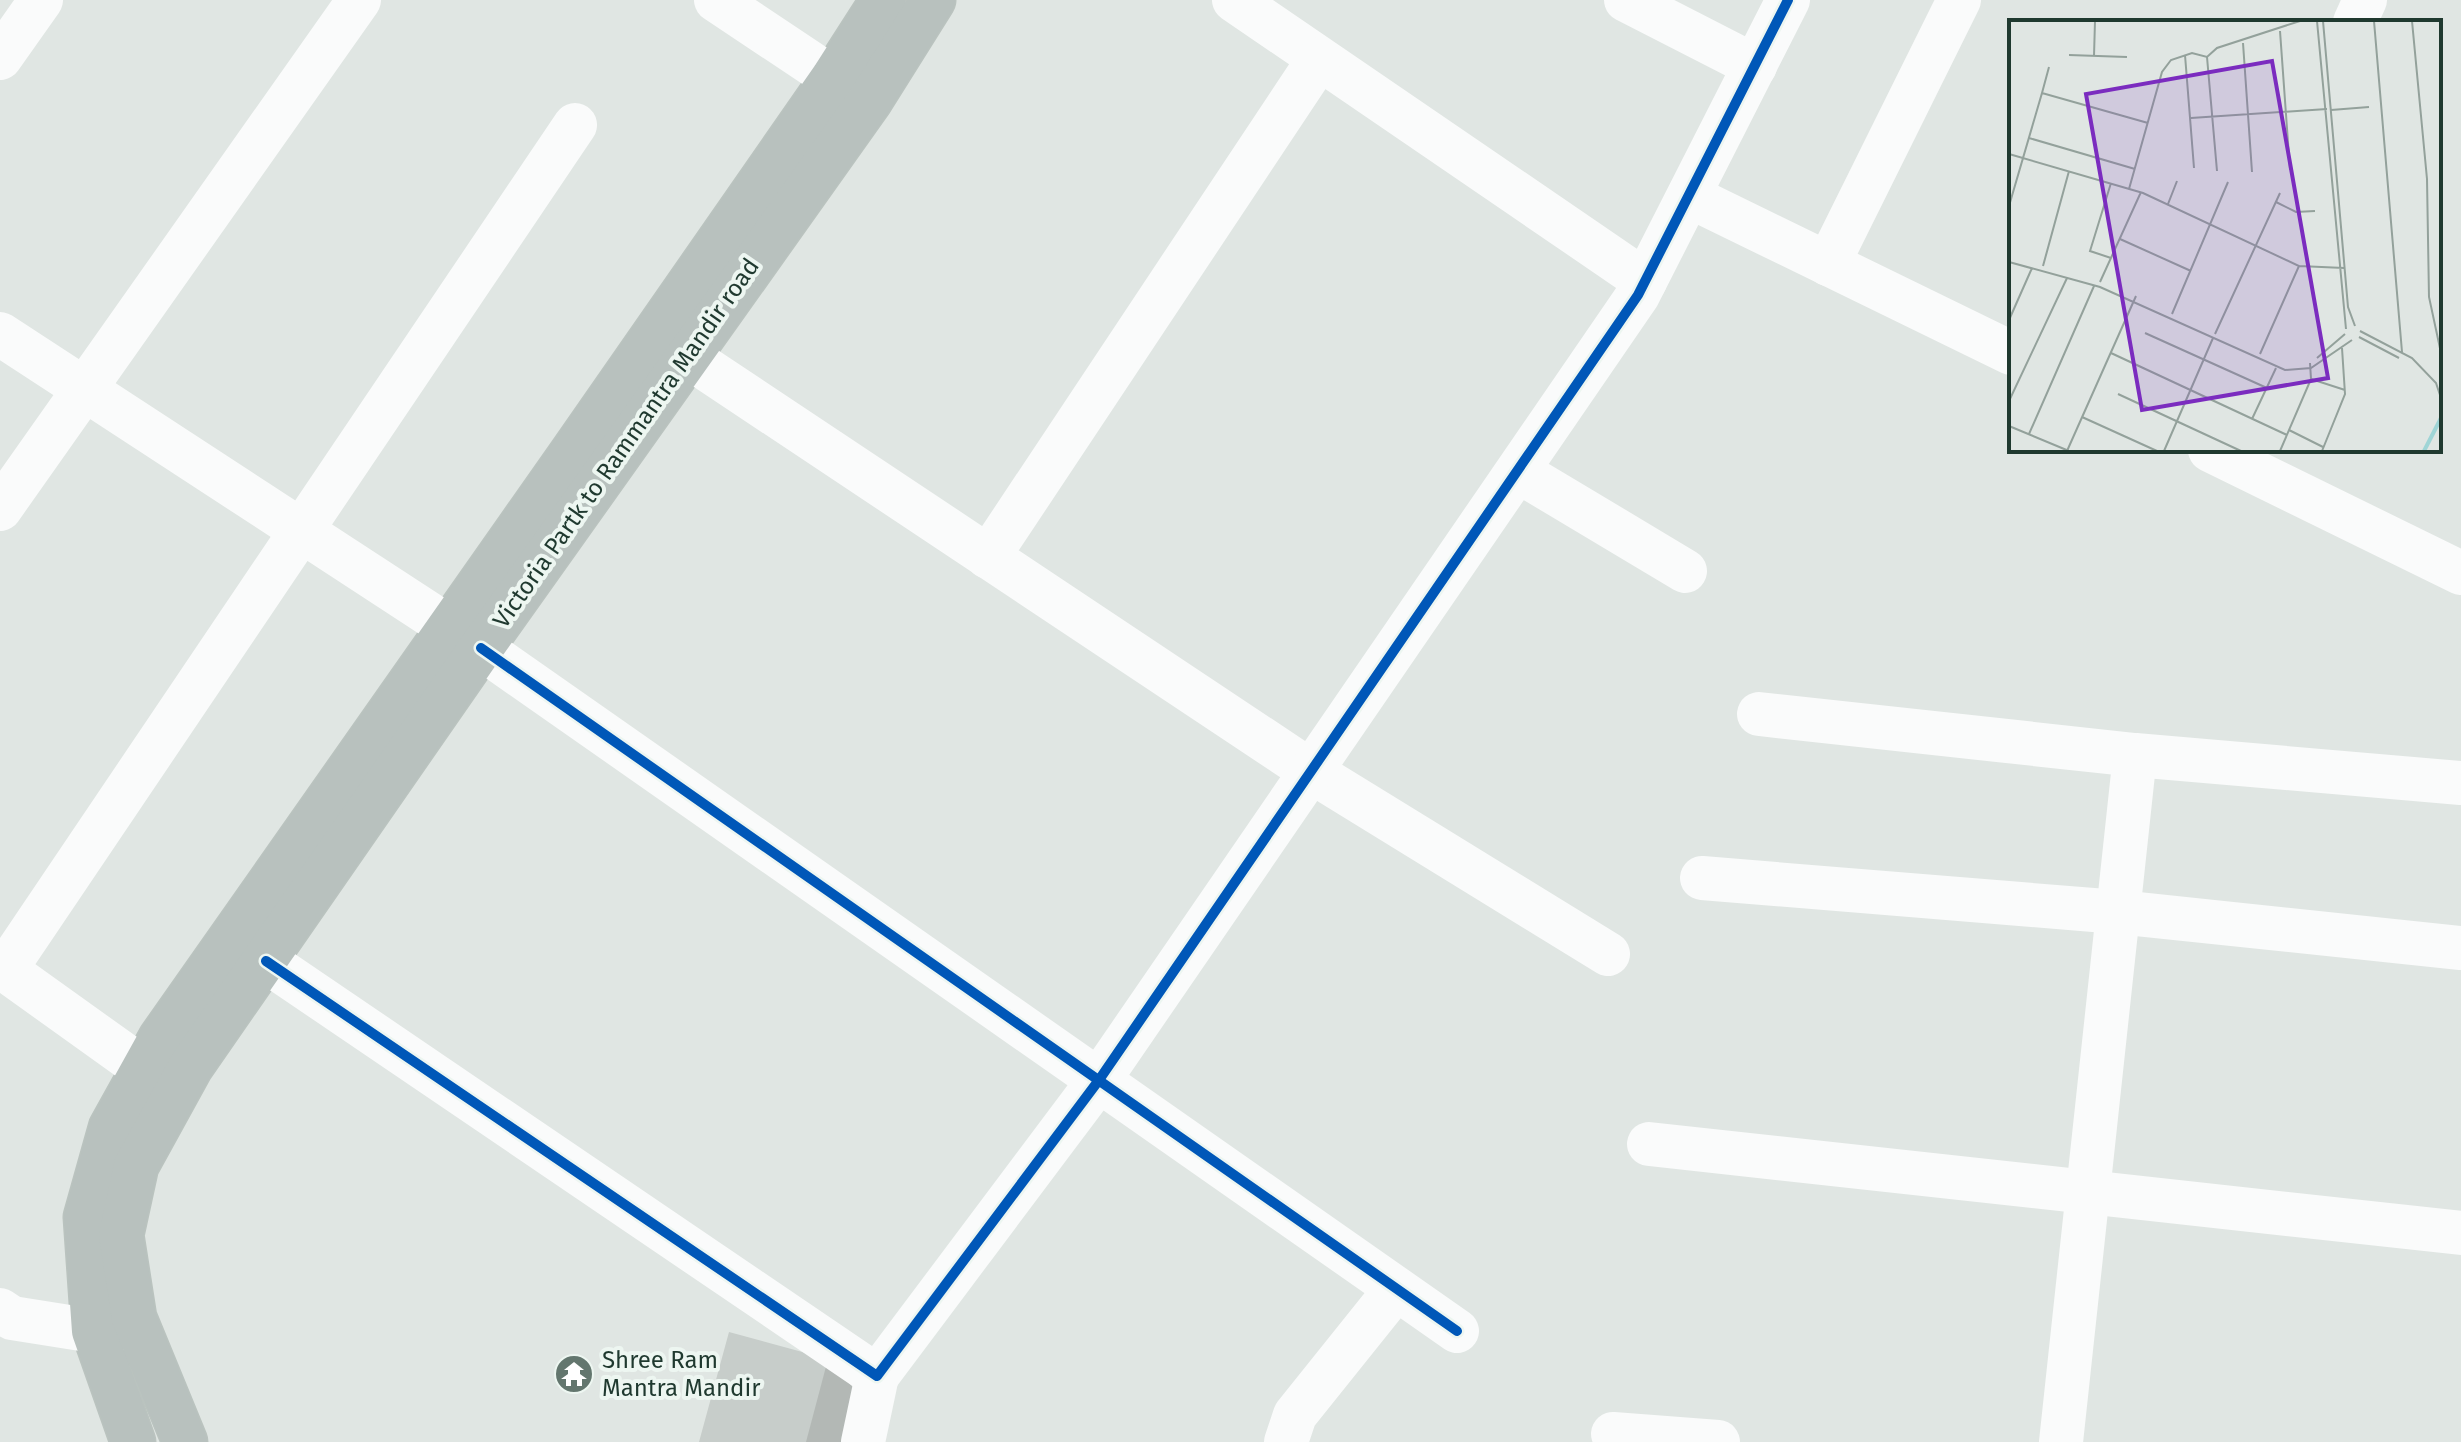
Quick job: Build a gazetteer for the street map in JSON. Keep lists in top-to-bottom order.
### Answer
{
  "streets": {
    "highway": ["Victoria Partk to Rammantra Mandir road"]
  },
  "places": {
    "temple": ["Shree Ram Mantra Mandir"]
  }
}
